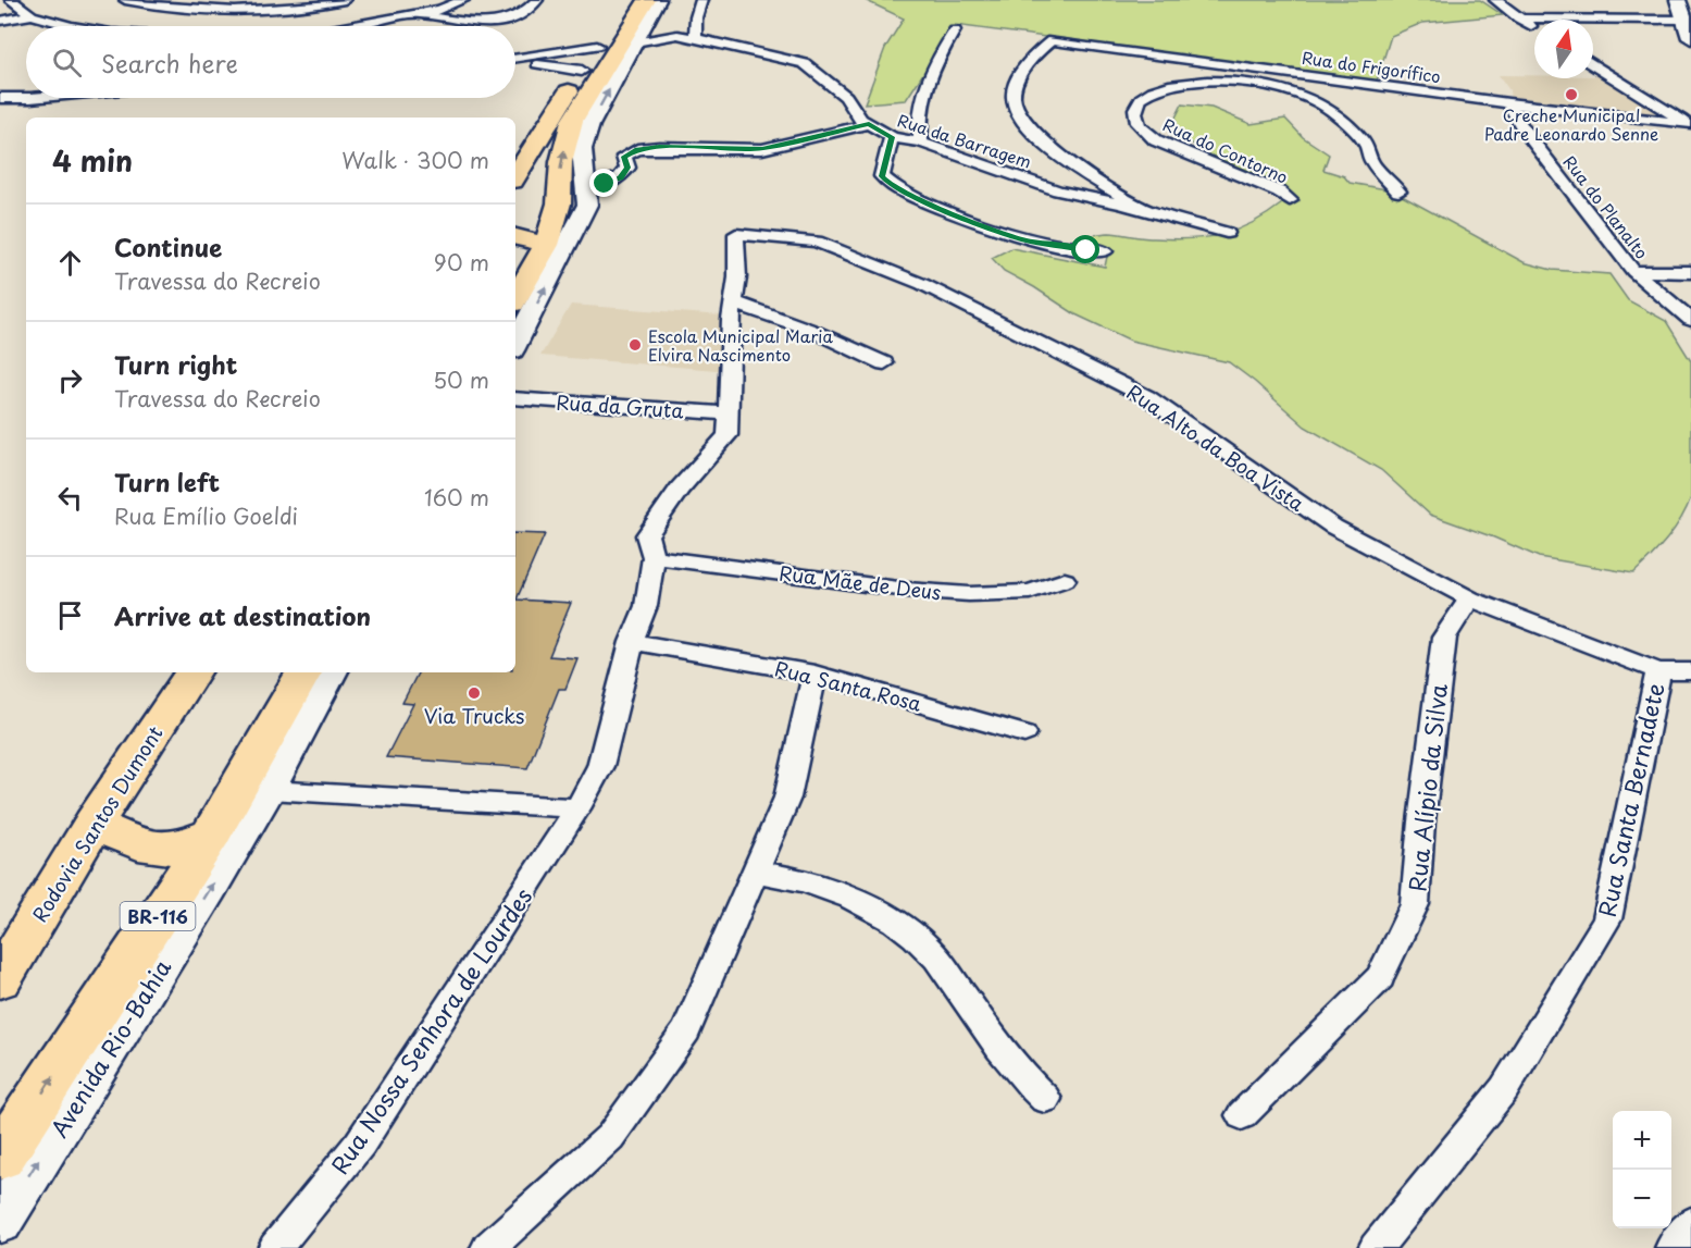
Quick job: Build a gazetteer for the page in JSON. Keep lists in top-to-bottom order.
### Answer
{
  "streets": {
    "highway": ["Rodovia Santos Dumont", "BR-116"],
    "street": [
      "Rua do Frigorífico",
      "Rua da Barragem",
      "Rua do Contorno",
      "Rua do Planalto",
      "Rua da Gruta",
      "Rua Alto da Boa Vista",
      "Rua Mãe de Deus",
      "Rua Santa Rosa",
      "Rua Alípio da Silva",
      "Rua Santa Bernadete",
      "Rua Nossa Senhora de Lourdes",
      "Avenida Rio-Bahia"
    ]
  },
  "crossings": [
    ["Rua do Frigorífico", "Rua da Barragem"],
    ["Rua do Frigorífico", "Rua do Planalto"],
    ["Rua Alto da Boa Vista", "Rua Alípio da Silva"],
    ["Rua Alto da Boa Vista", "Rua Santa Bernadete"],
    ["Rua Mãe de Deus", "Rua Nossa Senhora de Lourdes"],
    ["Rua Santa Rosa", "Rua Nossa Senhora de Lourdes"],
    ["BR-116", "Avenida Rio-Bahia"]
  ],
  "one_way": ["Avenida Rio-Bahia"],
  "places": ["Creche Municipal Padre Leonardo Senne", "Escola Municipal Maria Elvira Nascimento", "Via Trucks"],
  "north": "top",
  "page": {
    "search": "Search here",
    "heading": ["4 min", "Walk · 300 m"],
    "list": [
      ["Continue", "Travessa do Recreio", "90 m"],
      ["Turn right", "Travessa do Recreio", "50 m"],
      ["Turn left", "Rua Emílio Goeldi", "160 m"],
      "Arrive at destination"
    ],
    "map_buttons": ["+", "−"]
  }
}
